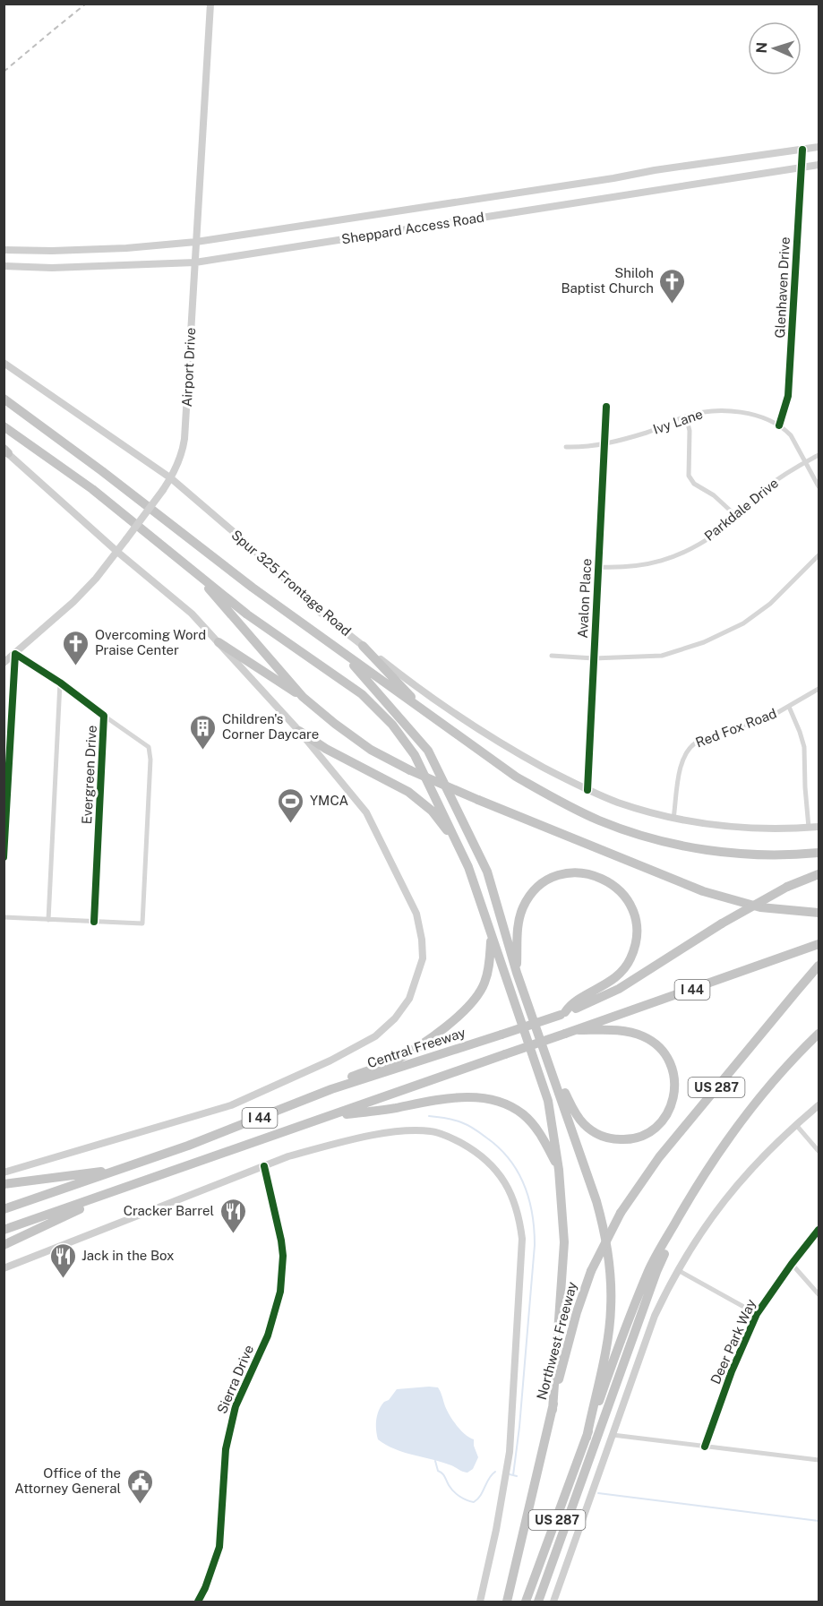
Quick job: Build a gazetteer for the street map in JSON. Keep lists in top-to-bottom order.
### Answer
{
  "streets": {
    "highway": [
      "I 44",
      "Central Freeway",
      "US 287",
      "Northwest Freeway"
    ],
    "main road": ["Sheppard Access Road", "Airport Drive", "Spur 325 Frontage Road"],
    "street": [
      "Glenhaven Drive",
      "Ivy Lane",
      "Parkdale Drive",
      "Avalon Place",
      "Red Fox Road",
      "Evergreen Drive",
      "Deer Park Way",
      "Sierra Drive"
    ]
  },
  "crossings": [
    ["Sheppard Access Road", "Glenhaven Drive"],
    ["Sheppard Access Road", "Airport Drive"],
    ["Glenhaven Drive", "Ivy Lane"],
    ["Airport Drive", "Spur 325 Frontage Road"],
    ["Airport Drive", "Evergreen Drive"],
    ["Ivy Lane", "Parkdale Drive"],
    ["Ivy Lane", "Avalon Place"],
    ["Parkdale Drive", "Avalon Place"],
    ["Spur 325 Frontage Road", "Avalon Place"]
  ],
  "places": {
    "church": ["Shiloh Baptist Church", "Overcoming Word Praise Center"],
    "building": ["Children's Corner Daycare"],
    "sports": ["YMCA"],
    "restaurant": ["Cracker Barrel", "Jack in the Box"],
    "public building": ["Office of the Attorney General"]
  },
  "north": "left"
}
